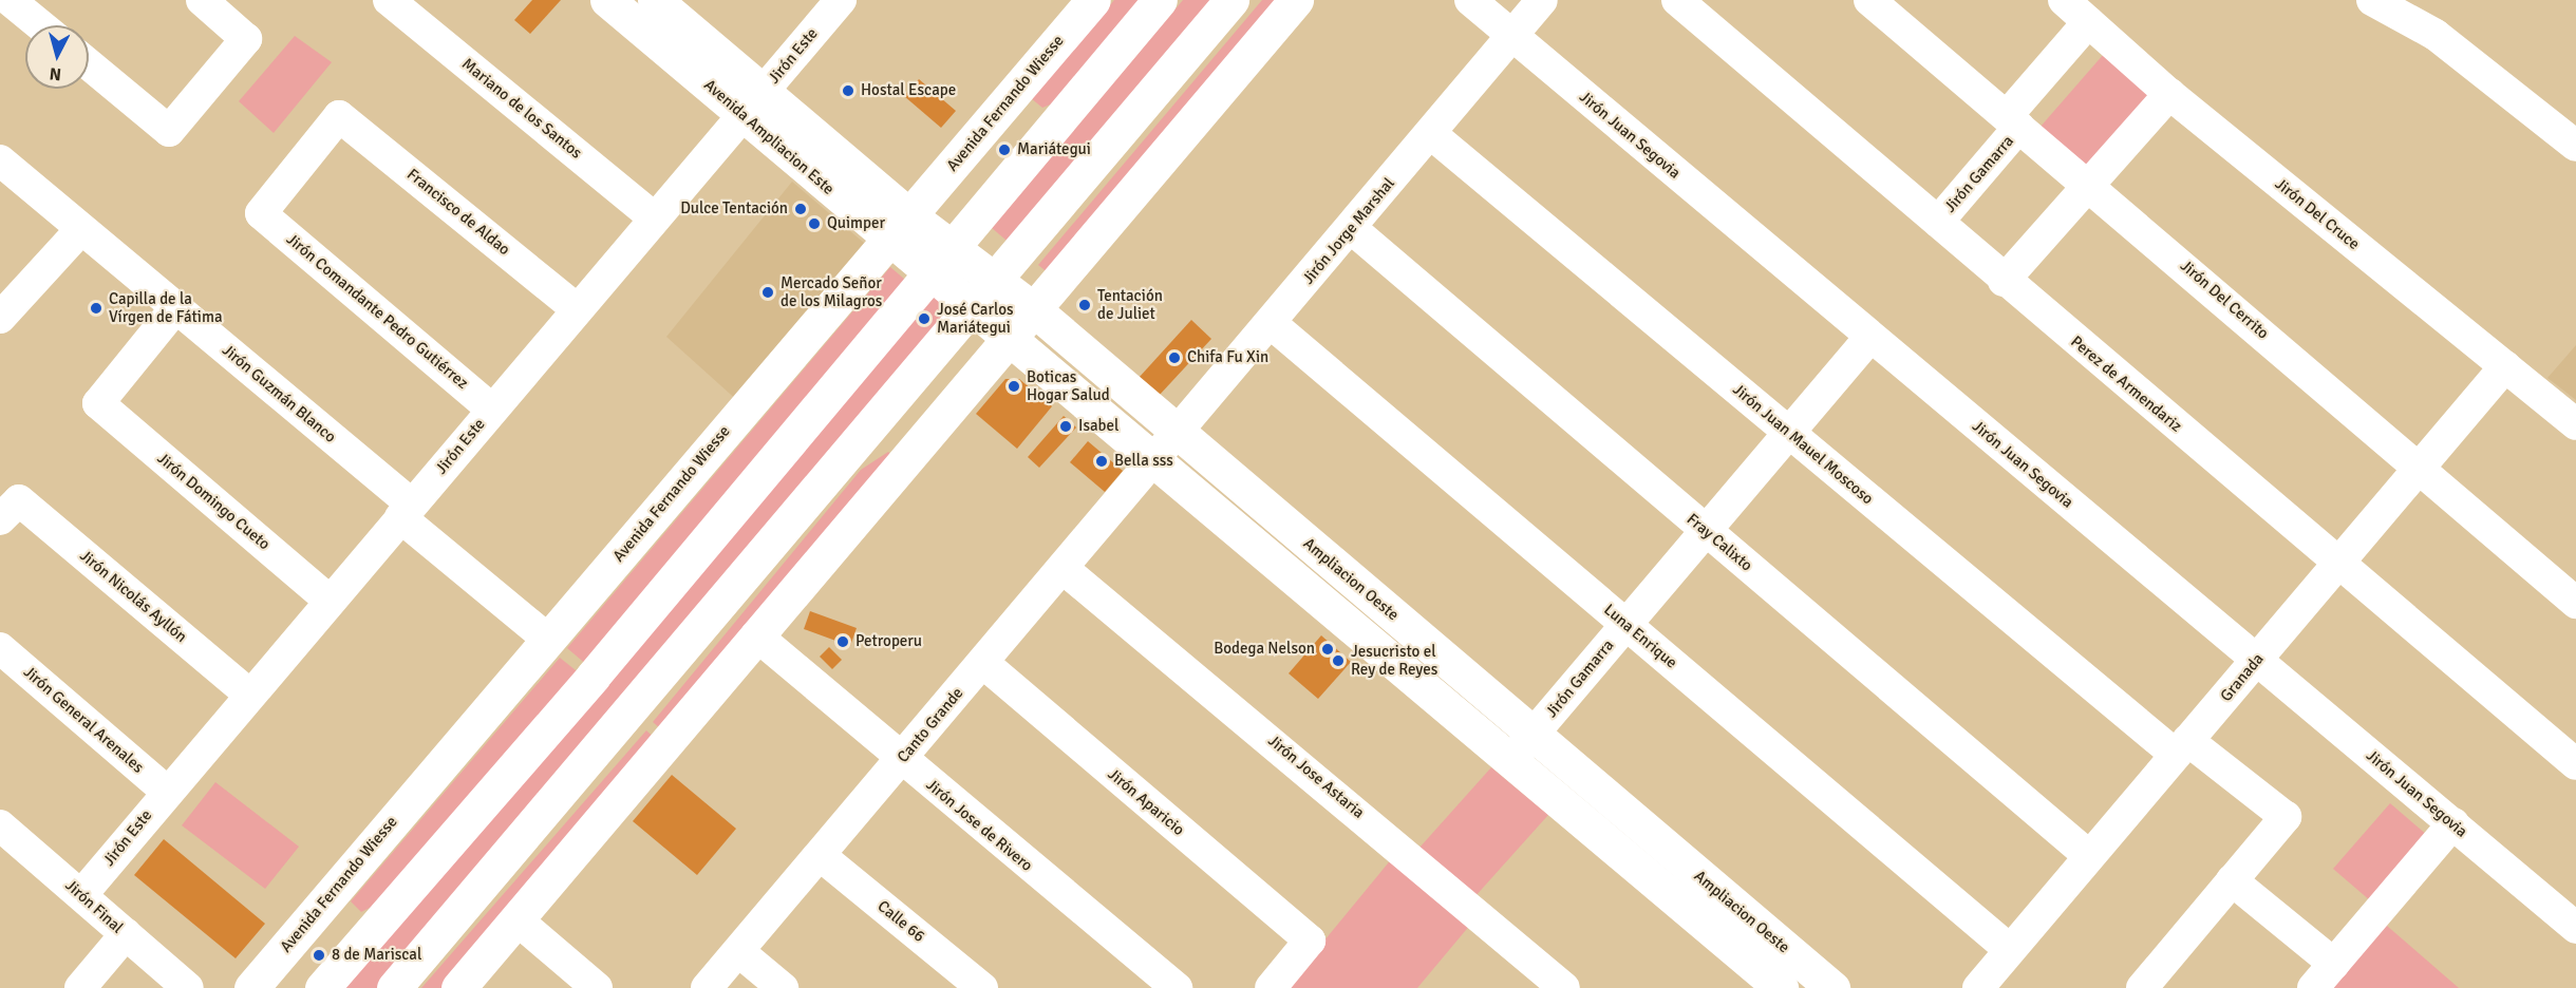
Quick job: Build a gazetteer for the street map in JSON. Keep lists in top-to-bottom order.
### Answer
{
  "streets": {
    "main road": ["Avenida Fernando Wiesse", "Avenida Ampliacion Este", "Ampliacion Oeste"],
    "street": [
      "Jirón Este",
      "Mariano de los Santos",
      "Jirón Juan Segovia",
      "Jirón Gamarra",
      "Francisco de Aldao",
      "Jirón Del Cruce",
      "Jirón Jorge Marshal",
      "Jirón Del Cerrito",
      "Jirón Comandante Pedro Gutiérrez",
      "Perez de Armendariz",
      "Jirón Guzmán Blanco",
      "Jirón Juan Mauel Moscoso",
      "Jirón Domingo Cueto",
      "Fray Calixto",
      "Jirón Nicolás Ayllón",
      "Luna Enrique",
      "Granada",
      "Jirón General Arenales",
      "Canto Grande",
      "Jirón Jose Astaria",
      "Jirón Aparicio",
      "Jirón Jose de Rivero",
      "Jirón Final",
      "Calle 66"
    ]
  },
  "crossings": [
    ["Jirón Este", "Mariano de los Santos"],
    ["Jirón Este", "Avenida Ampliacion Este"],
    ["Jirón Este", "Francisco de Aldao"],
    ["Jirón Este", "Jirón Comandante Pedro Gutiérrez"],
    ["Jirón Este", "Jirón Guzmán Blanco"],
    ["Jirón Este", "Jirón Domingo Cueto"],
    ["Jirón Este", "Jirón Nicolás Ayllón"],
    ["Jirón Este", "Jirón General Arenales"],
    ["Jirón Este", "Jirón Final"],
    ["Avenida Fernando Wiesse", "Avenida Ampliacion Este"],
    ["Avenida Fernando Wiesse", "Jirón Guzmán Blanco"],
    ["Jirón Juan Segovia", "Jirón Gamarra"],
    ["Jirón Juan Segovia", "Jirón Jorge Marshal"],
    ["Jirón Juan Segovia", "Granada"],
    ["Avenida Ampliacion Este", "Ampliacion Oeste"],
    ["Jirón Gamarra", "Jirón Del Cruce"],
    ["Jirón Gamarra", "Jirón Del Cerrito"],
    ["Jirón Gamarra", "Perez de Armendariz"],
    ["Jirón Gamarra", "Jirón Juan Mauel Moscoso"],
    ["Jirón Gamarra", "Fray Calixto"],
    ["Jirón Gamarra", "Ampliacion Oeste"],
    ["Jirón Gamarra", "Luna Enrique"],
    ["Francisco de Aldao", "Jirón Comandante Pedro Gutiérrez"],
    ["Jirón Del Cruce", "Granada"],
    ["Jirón Jorge Marshal", "Jirón Juan Mauel Moscoso"],
    ["Jirón Jorge Marshal", "Fray Calixto"],
    ["Jirón Jorge Marshal", "Ampliacion Oeste"],
    ["Jirón Jorge Marshal", "Luna Enrique"],
    ["Jirón Jorge Marshal", "Canto Grande"],
    ["Jirón Del Cerrito", "Granada"],
    ["Perez de Armendariz", "Granada"],
    ["Jirón Guzmán Blanco", "Jirón Domingo Cueto"],
    ["Jirón Juan Mauel Moscoso", "Granada"],
    ["Fray Calixto", "Granada"],
    ["Ampliacion Oeste", "Canto Grande"],
    ["Luna Enrique", "Granada"],
    ["Canto Grande", "Jirón Jose Astaria"],
    ["Canto Grande", "Jirón Aparicio"],
    ["Canto Grande", "Jirón Jose de Rivero"],
    ["Canto Grande", "Calle 66"]
  ],
  "places": [
    "Hostal Escape",
    "Mariátegui",
    "Dulce Tentación",
    "Quimper",
    "Mercado Señor de los Milagros",
    "Tentación de Juliet",
    "Capilla de la Vírgen de Fátima",
    "José Carlos Mariátegui",
    "Chifa Fu Xin",
    "Boticas Hogar Salud",
    "Isabel",
    "Bella sss",
    "Petroperu",
    "Bodega Nelson",
    "Jesucristo el Rey de Reyes",
    "8 de Mariscal"
  ],
  "north": "bottom"
}
